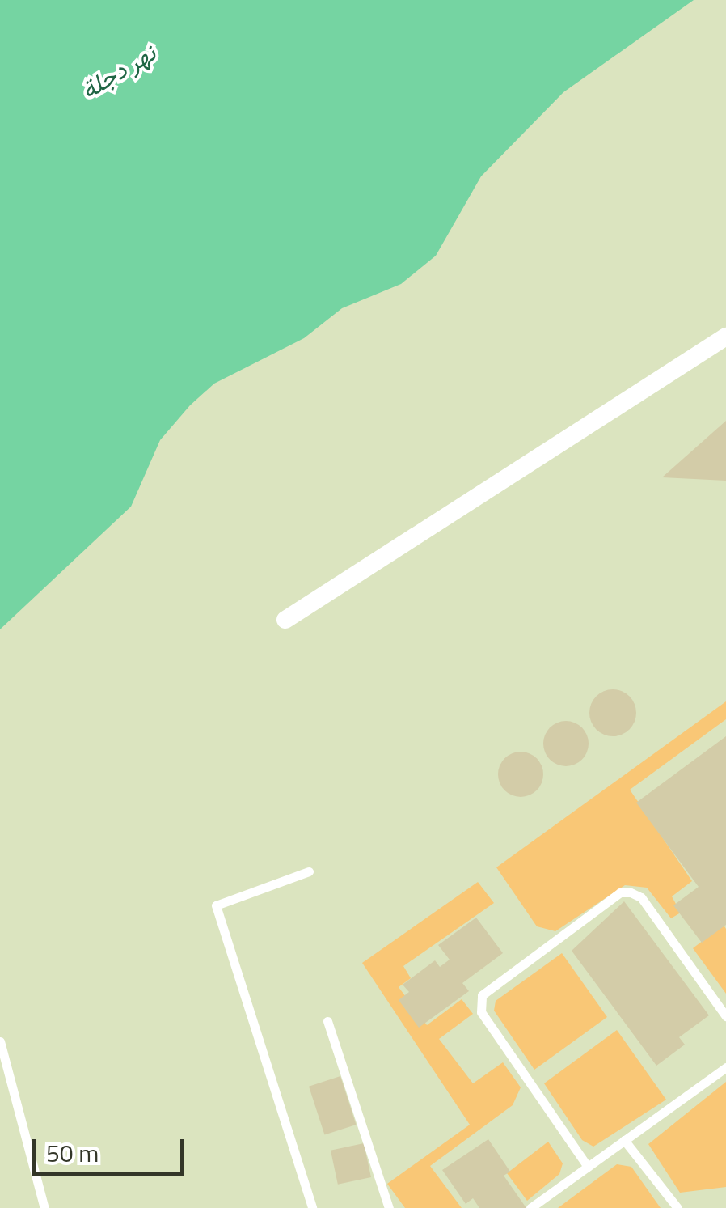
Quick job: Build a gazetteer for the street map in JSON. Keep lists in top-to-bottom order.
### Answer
{
  "water": ["نهر دجلة"],
  "scale_bar": "50 m"
}
